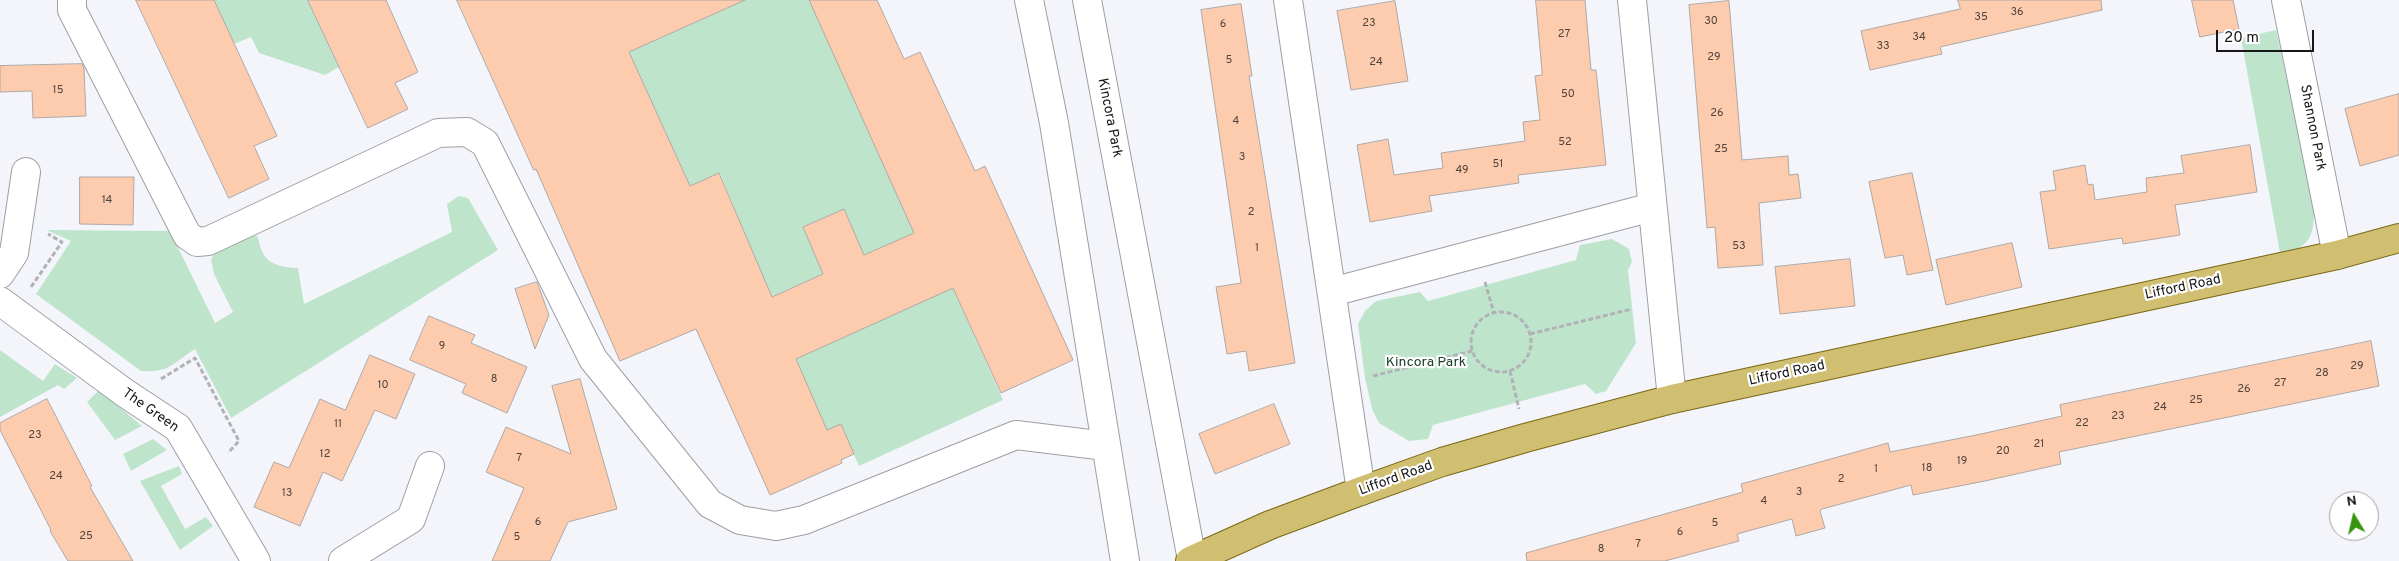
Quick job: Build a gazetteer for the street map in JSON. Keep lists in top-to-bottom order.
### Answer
{
  "streets": {
    "main road": ["Lifford Road"],
    "street": ["Kincora Park", "Shannon Park", "The Green"]
  },
  "crossings": [
    ["Kincora Park", "Lifford Road"],
    ["Shannon Park", "Lifford Road"]
  ],
  "parks": ["Kincora Park"],
  "house_numbers": [
    "36",
    "35",
    "30",
    "23",
    "6",
    "27",
    "34",
    "33",
    "29",
    "5",
    "24",
    "15",
    "50",
    "26",
    "4",
    "52",
    "25",
    "3",
    "51",
    "49",
    "14",
    "2",
    "53",
    "1",
    "9",
    "29",
    "28",
    "8",
    "27",
    "10",
    "26",
    "25",
    "24",
    "23",
    "22",
    "11",
    "23",
    "21",
    "20",
    "12",
    "7",
    "19",
    "18",
    "1",
    "24",
    "2",
    "3",
    "13",
    "4",
    "6",
    "5",
    "6",
    "25",
    "5",
    "7",
    "8"
  ],
  "scale_bar": "20 m",
  "north": "top"
}
